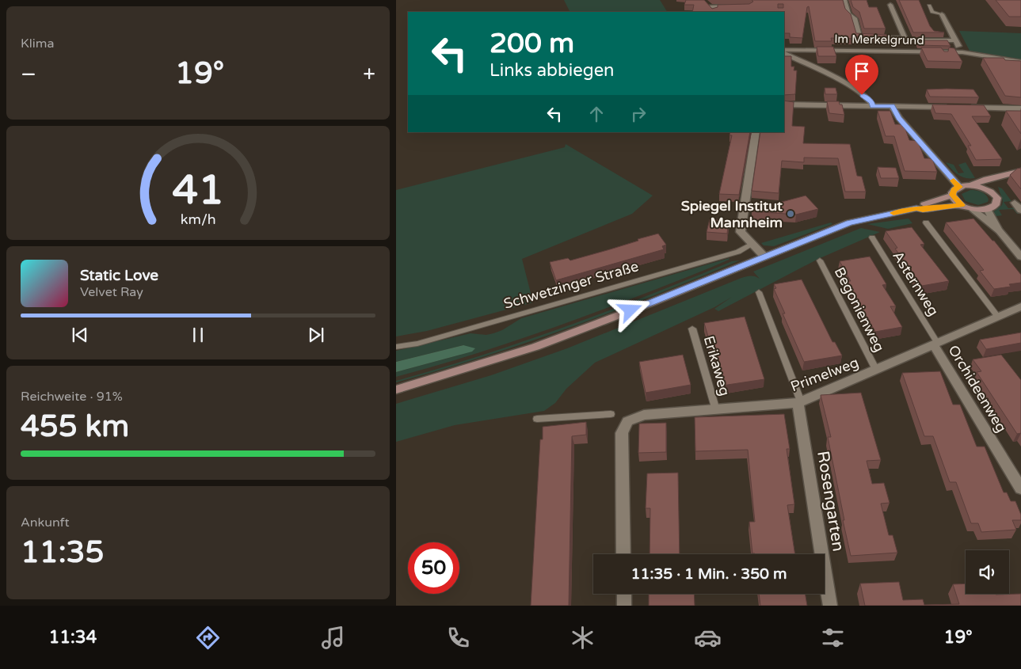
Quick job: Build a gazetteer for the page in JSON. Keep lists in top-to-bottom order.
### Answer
{
  "streets": {
    "street": [
      "Im Merkelgrund",
      "Primelweg",
      "Orchideenweg",
      "Rosengarten"
    ],
    "lane": [
      "Asternweg",
      "Schwetzinger Straße",
      "Begonienweg",
      "Erikaweg"
    ]
  },
  "crossings": [
    ["Asternweg", "Primelweg"],
    ["Asternweg", "Orchideenweg"],
    ["Begonienweg", "Primelweg"],
    ["Erikaweg", "Primelweg"],
    ["Primelweg", "Orchideenweg"],
    ["Primelweg", "Rosengarten"]
  ],
  "places": ["Spiegel Institut Mannheim"],
  "page": {
    "tile": [
      "Klima",
      ["Reichweite · 91%", "455 km"],
      ["Ankunft", "11:35"]
    ],
    "turn": ["200 m", "Links abbiegen"],
    "heat": ["−", "19°", "+"],
    "song": ["Static Love", "Velvet Ray"],
    "limit": "50",
    "trip": "11:35 · 1 Min. · 350 m",
    "tabs": ["11:34", "19°"],
    "gauge": ["41", "km/h"]
  }
}
